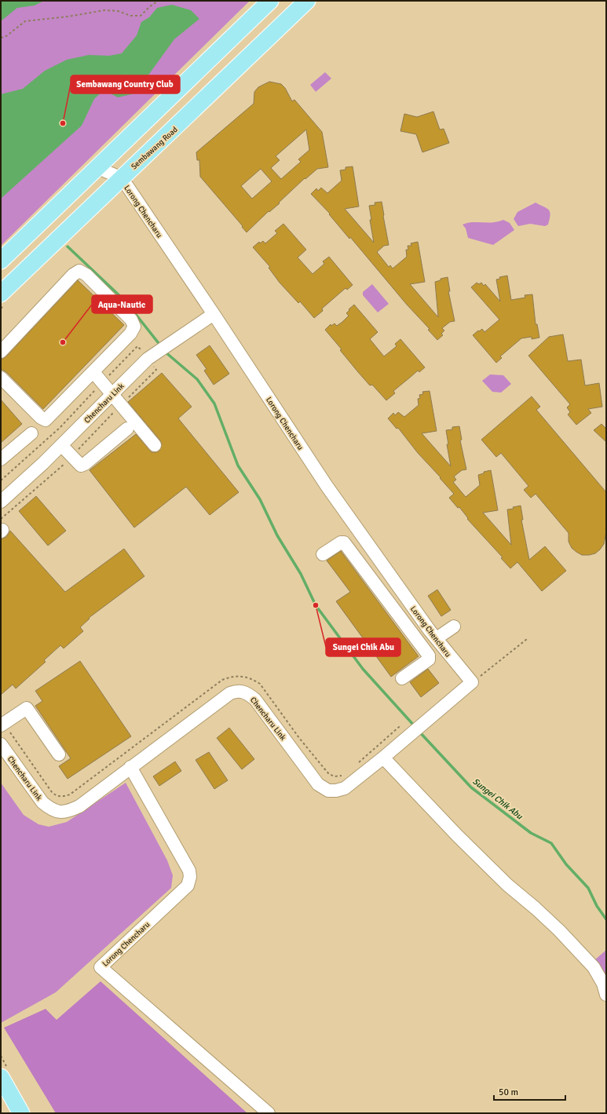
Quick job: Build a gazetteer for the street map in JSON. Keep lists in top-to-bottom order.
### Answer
{
  "streets": {
    "main road": ["Sembawang Road"],
    "street": ["Lorong Chencharu", "Chencharu Link"]
  },
  "crossings": [
    ["Sembawang Road", "Lorong Chencharu"],
    ["Lorong Chencharu", "Chencharu Link"]
  ],
  "water": ["Sungei Chik Abu"],
  "places": ["Sembawang Country Club", "Aqua-Nautic", "Sungei Chik Abu"],
  "scale_bar": "50 m"
}
